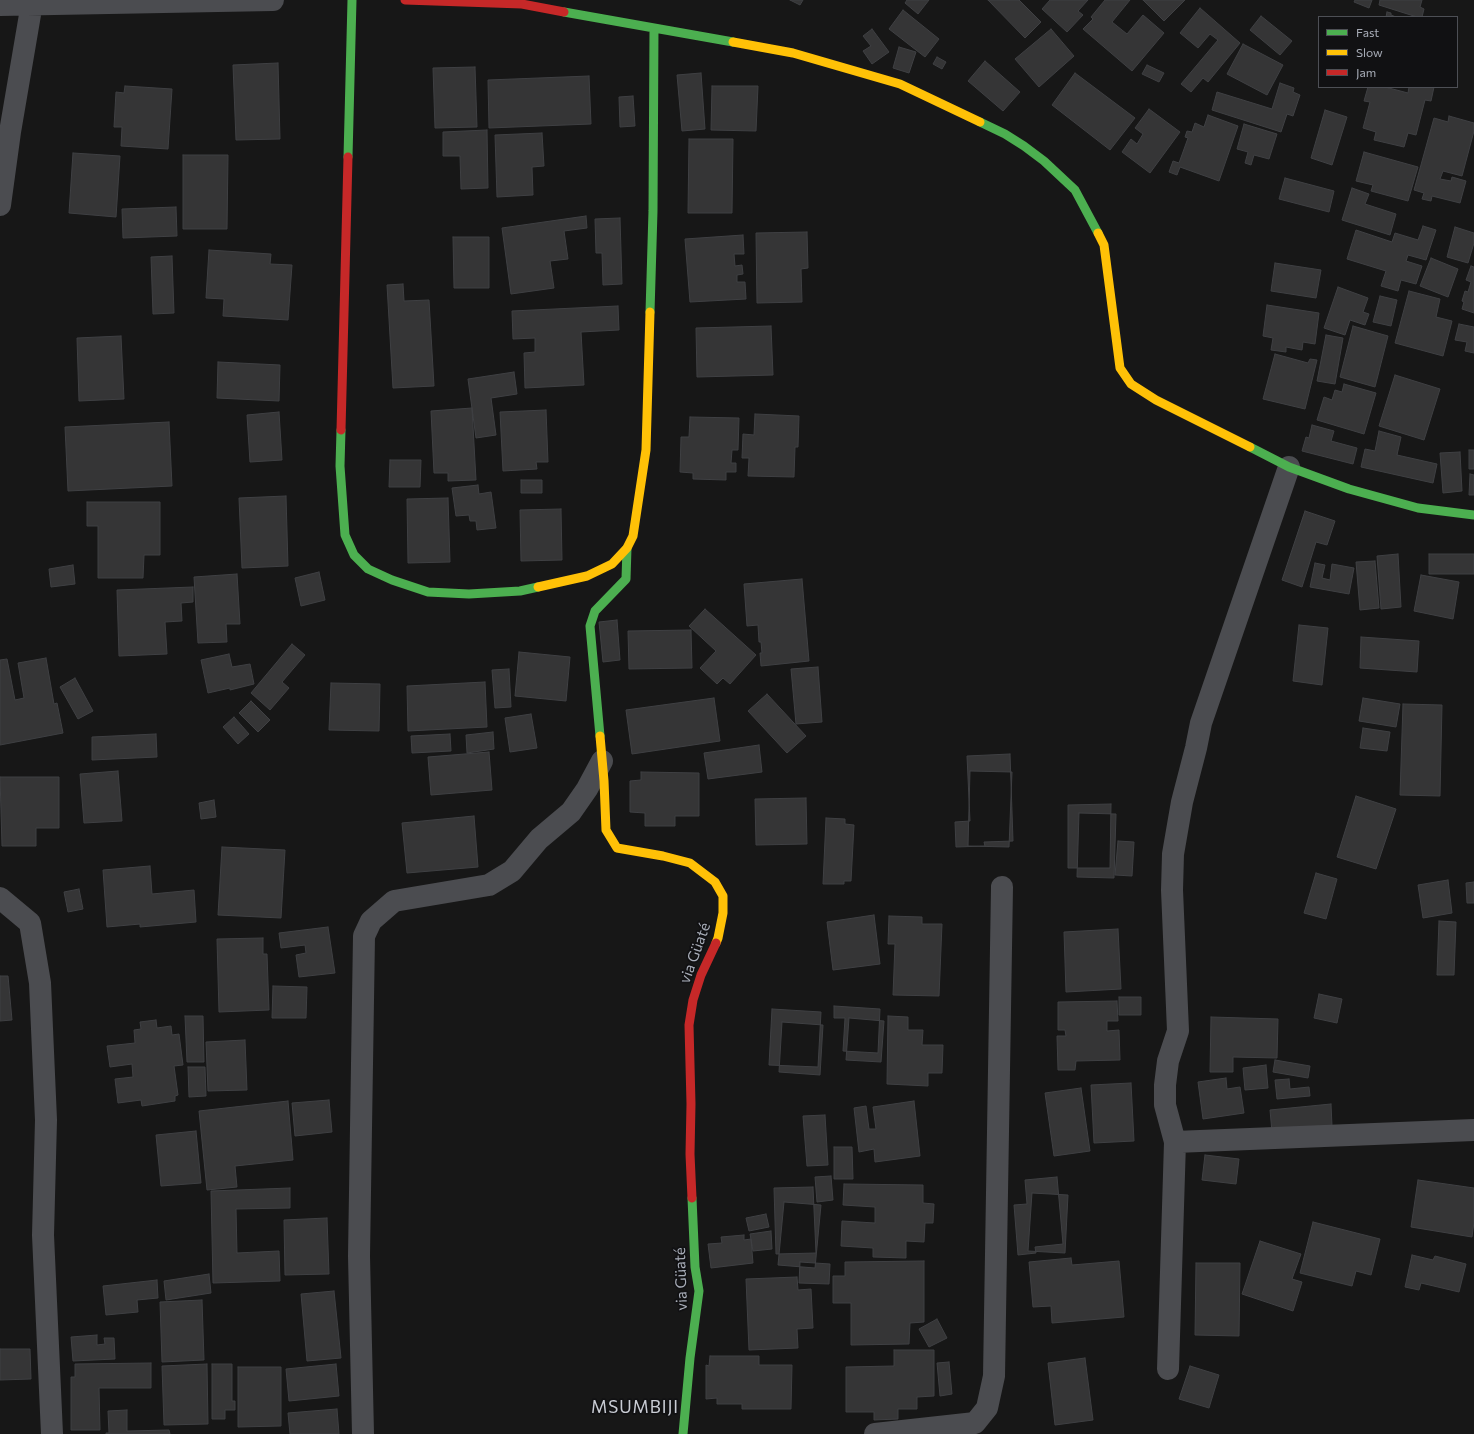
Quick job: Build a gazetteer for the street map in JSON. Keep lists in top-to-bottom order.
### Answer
{
  "streets": {
    "street": ["via Güaté"]
  },
  "districts": ["MSUMBIJI"],
  "legend": ["Fast", "Slow", "Jam"]
}
